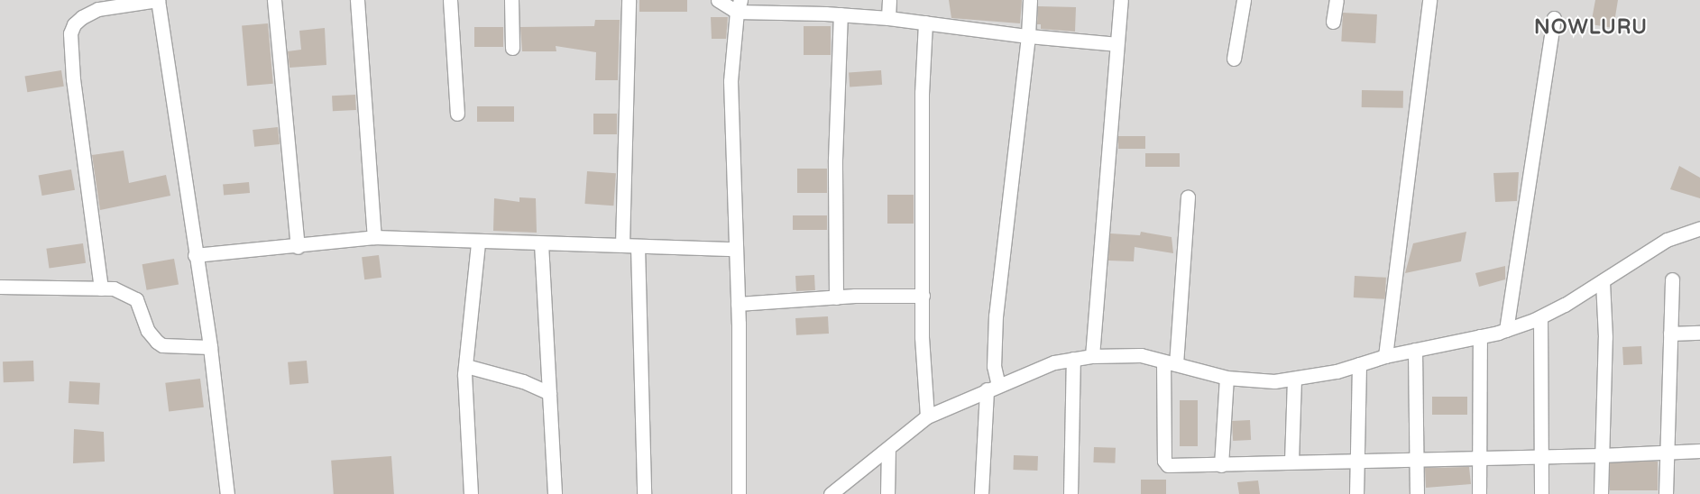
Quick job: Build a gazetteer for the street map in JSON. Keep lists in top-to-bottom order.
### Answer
{
  "districts": ["NOWLURU"]
}
